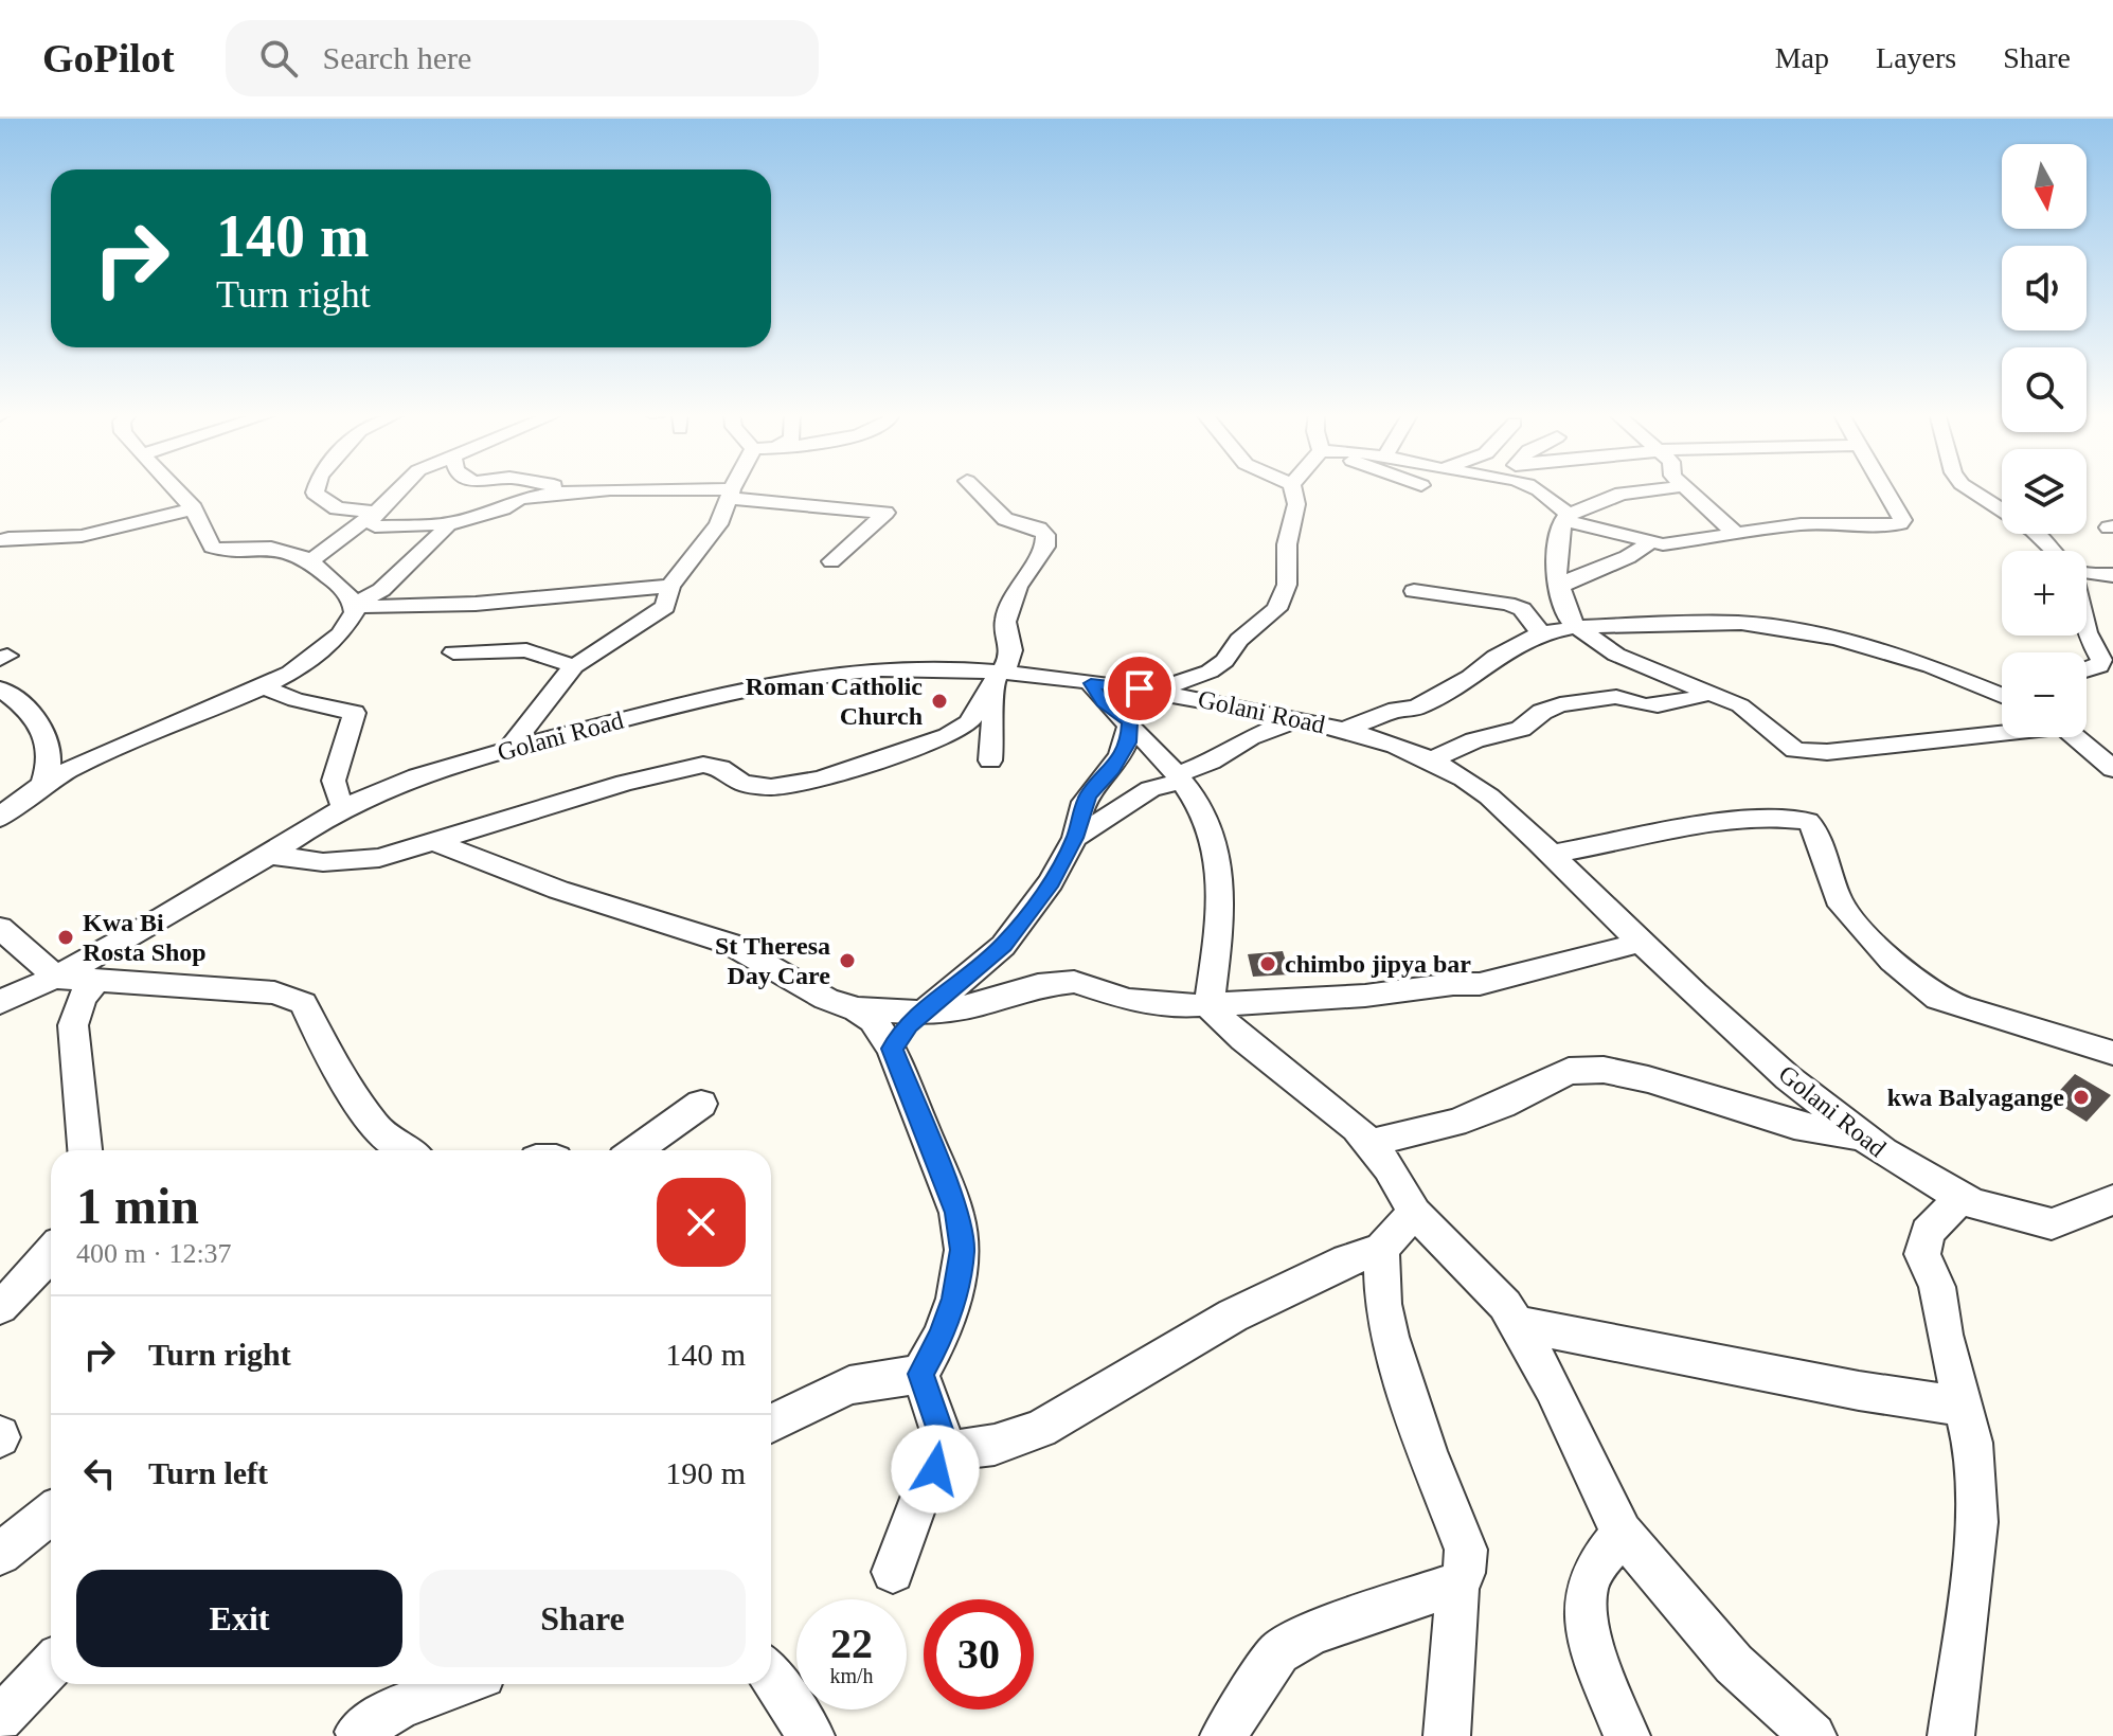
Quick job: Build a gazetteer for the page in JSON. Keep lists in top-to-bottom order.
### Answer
{
  "streets": {
    "street": ["Golani Road"]
  },
  "places": [
    "Roman Catholic Church",
    "Kwa Bi Rosta Shop",
    "St Theresa Day Care",
    "chimbo jipya bar",
    "kwa Balyagange"
  ],
  "north": "bottom",
  "page": {
    "header": "GoPilot",
    "search": "Search here",
    "nav": ["Map", "Layers", "Share"],
    "map_buttons": ["+", "−"],
    "turn": ["140 m", "Turn right"],
    "heading": ["1 min", "400 m · 12:37"],
    "list": [
      {
        "name": "Turn right",
        "value": "140 m"
      },
      {
        "name": "Turn left",
        "value": "190 m"
      }
    ],
    "buttons": ["Exit", "Share"],
    "speed": "22 km/h",
    "limit": "30"
  }
}
